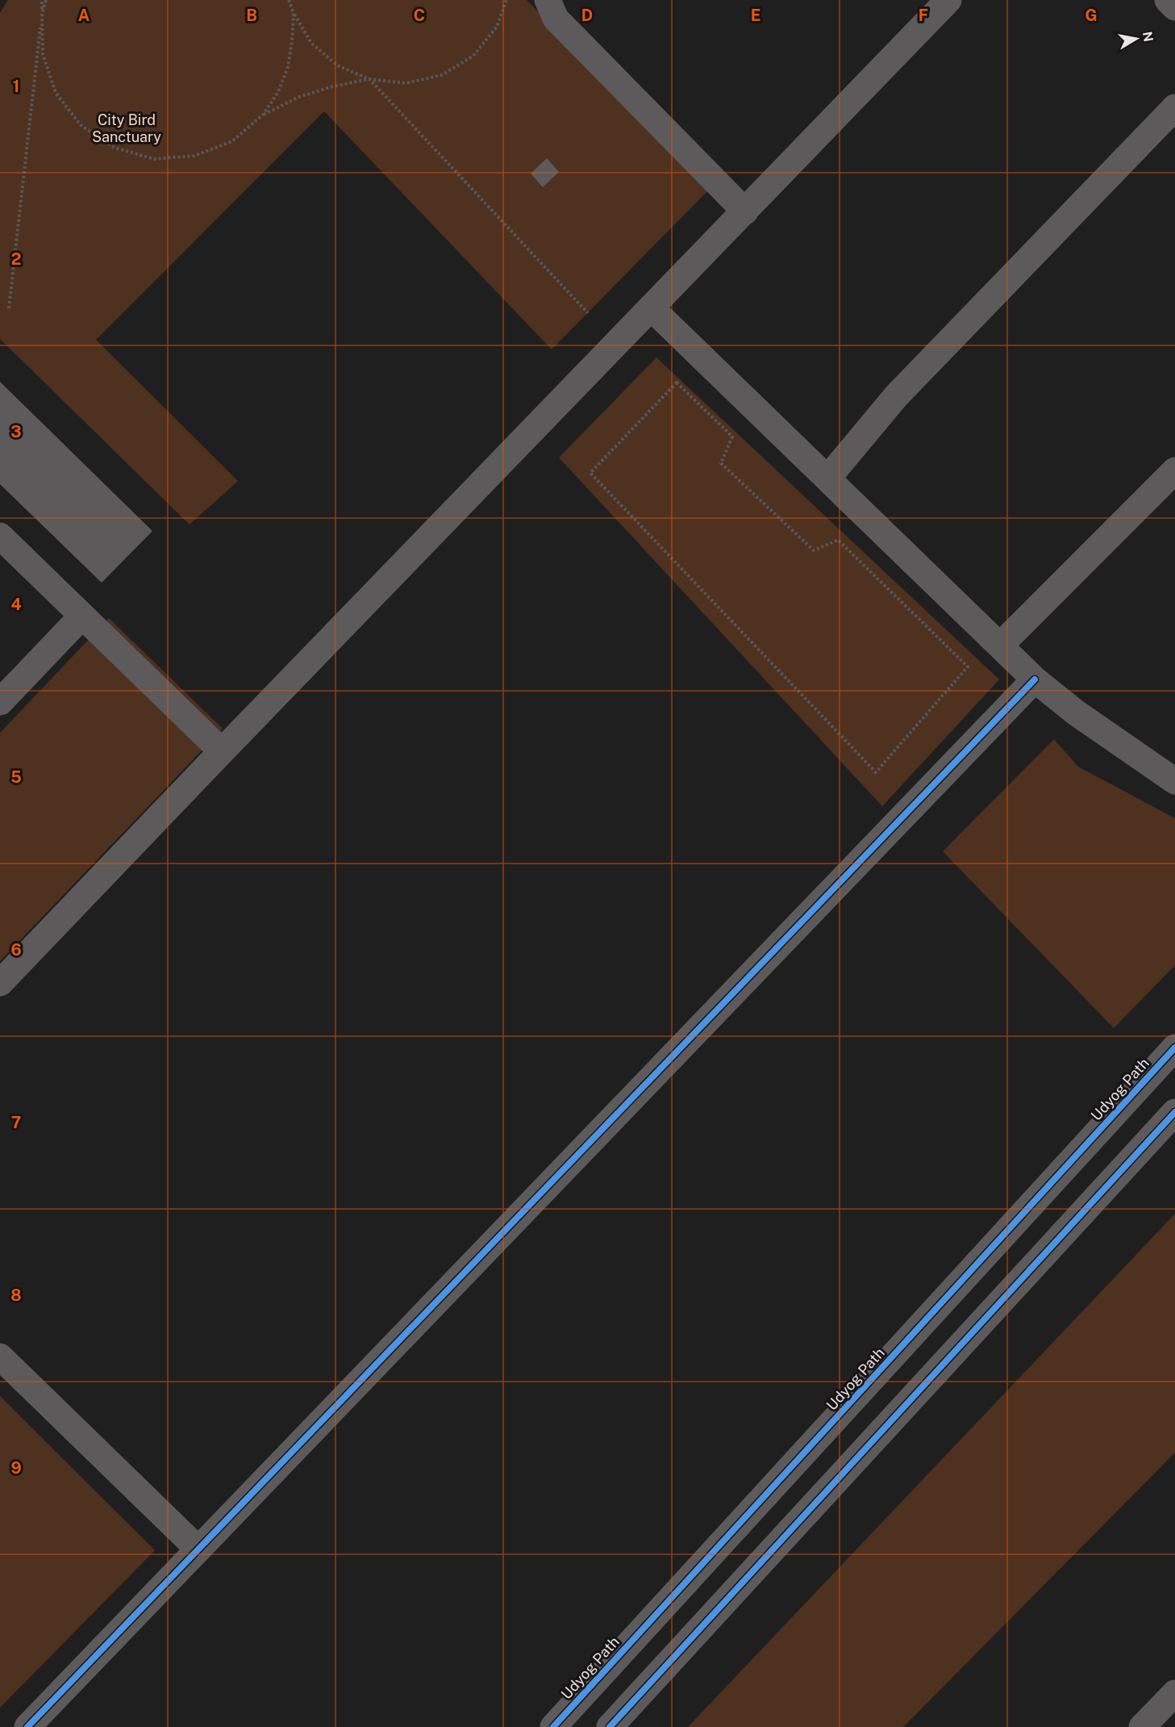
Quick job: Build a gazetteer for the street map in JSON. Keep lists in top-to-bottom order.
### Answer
{
  "streets": {
    "street": ["Udyog Path"]
  },
  "parks": ["City Bird Sanctuary"],
  "north": "right",
  "grid": {
    "columns": [
      "A",
      "B",
      "C",
      "D",
      "E",
      "F",
      "G"
    ],
    "rows": [
      "1",
      "2",
      "3",
      "4",
      "5",
      "6",
      "7",
      "8",
      "9"
    ]
  }
}
